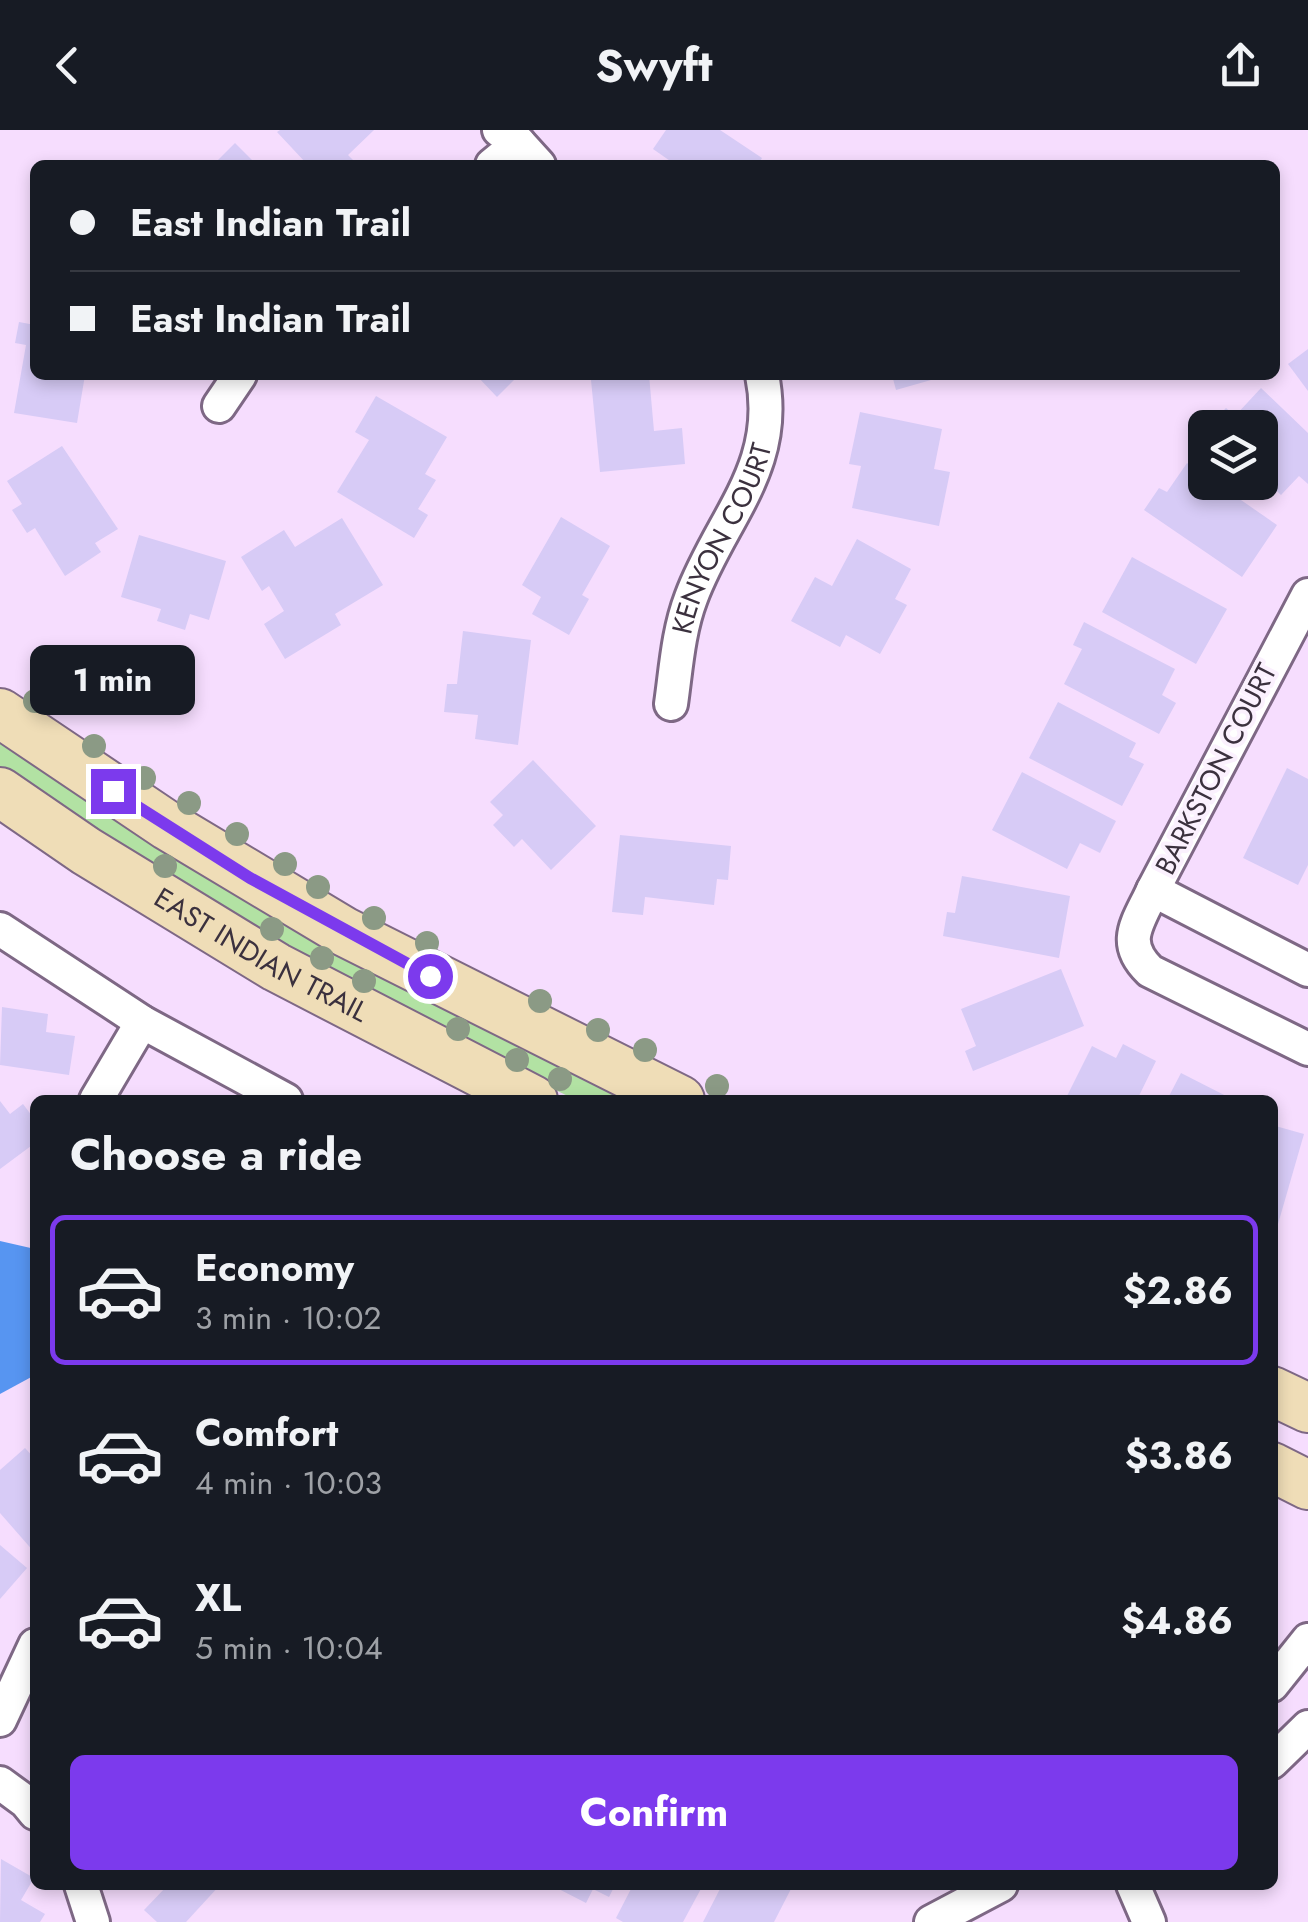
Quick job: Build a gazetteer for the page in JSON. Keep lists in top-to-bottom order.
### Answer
{
  "streets": {
    "main road": ["EAST INDIAN TRAIL"],
    "street": ["KENYON COURT", "BARKSTON COURT"]
  },
  "page": {
    "header": "Swyft",
    "banner": ["East Indian Trail", "East Indian Trail"],
    "bubble": "1 min",
    "heading": "Choose a ride",
    "list": [
      {
        "name": "Economy",
        "note": "3 min · 10:02",
        "value": "$2.86"
      },
      {
        "name": "Comfort",
        "note": "4 min · 10:03",
        "value": "$3.86"
      },
      {
        "name": "XL",
        "note": "5 min · 10:04",
        "value": "$4.86"
      }
    ],
    "buttons": "Confirm"
  }
}
